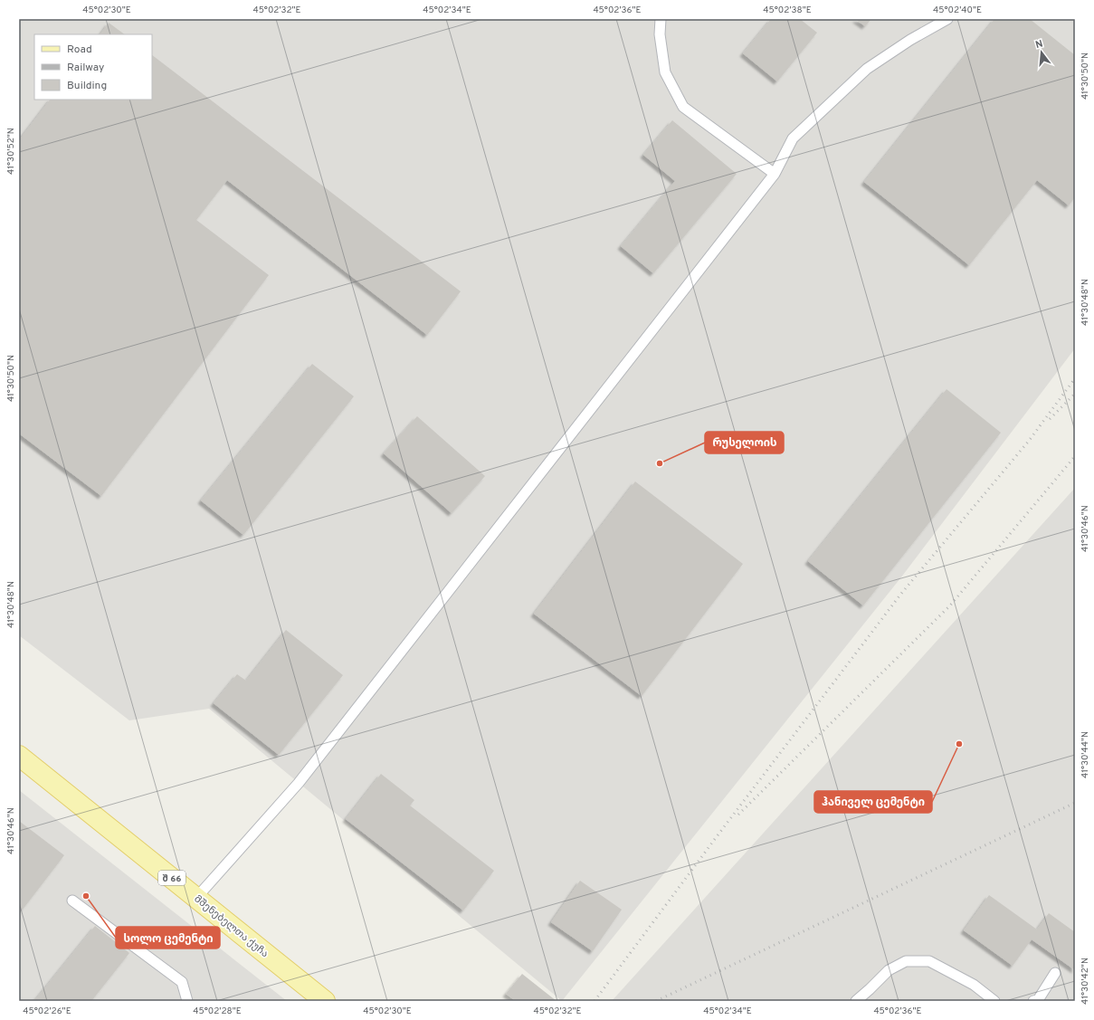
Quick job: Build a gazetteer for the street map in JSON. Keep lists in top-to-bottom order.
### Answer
{
  "streets": {
    "main road": ["შ 66", "მშენებელთა ქუჩა"]
  },
  "places": ["რუსელოის", "ჰანიველ ცემენტი", "სოლო ცემენტი"],
  "legend": ["Road", "Railway", "Building"],
  "north": "top",
  "coordinates": [
    "45°02'30\"E",
    "45°02'32\"E",
    "45°02'34\"E",
    "45°02'36\"E",
    "45°02'38\"E",
    "45°02'40\"E",
    "41°30'50\"N",
    "41°30'52\"N",
    "41°30'48\"N",
    "41°30'46\"N",
    "41°30'44\"N",
    "41°30'42\"N",
    "45°02'26\"E",
    "45°02'28\"E"
  ]
}
